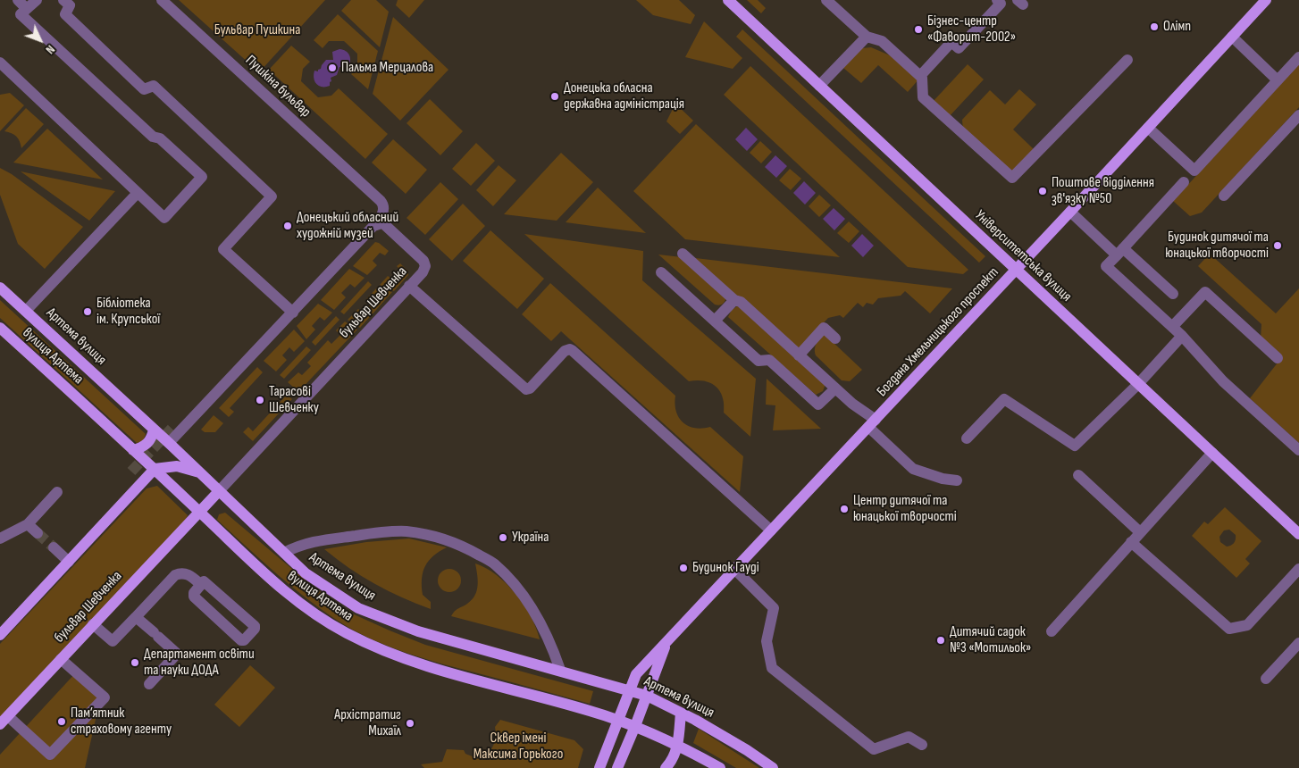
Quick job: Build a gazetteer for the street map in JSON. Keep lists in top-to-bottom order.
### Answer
{
  "streets": {
    "main road": [
      "Університетська вулиця",
      "бульвар Шевченка",
      "Богдана Хмельницького проспект",
      "Артема вулиця",
      "вулиця Артема"
    ],
    "street": ["Пушкіна бульвар"]
  },
  "crossings": [
    ["Пушкіна бульвар", "бульвар Шевченка"],
    ["Університетська вулиця", "Богдана Хмельницького проспект"],
    ["бульвар Шевченка", "Артема вулиця"],
    ["бульвар Шевченка", "вулиця Артема"],
    ["Богдана Хмельницького проспект", "Артема вулиця"],
    ["Богдана Хмельницького проспект", "вулиця Артема"]
  ],
  "parks": ["Бульвар Пушкина", "Сквер імені Максима Горького"],
  "places": [
    "Олімп",
    "Бізнес-центр «Фаворит-2002»",
    "Пальма Мерцалова",
    "Донецька обласна державна адміністрація",
    "Поштове відділення зв'язку №50",
    "Донецький обласний художній музей",
    "Будинок дитячої та юнацької творчості",
    "Бібліотека ім. Крупської",
    "Тарасові Шевченку",
    "Центр дитячої та юнацької творчості",
    "Україна",
    "Будинок Гауді",
    "Дитячий садок №3 «Мотильок»",
    "Департамент освіти та науки ДОДА",
    "Пам’ятник страховому агенту",
    "Архістратиг Михаїл"
  ],
  "north": "bottom right"
}
